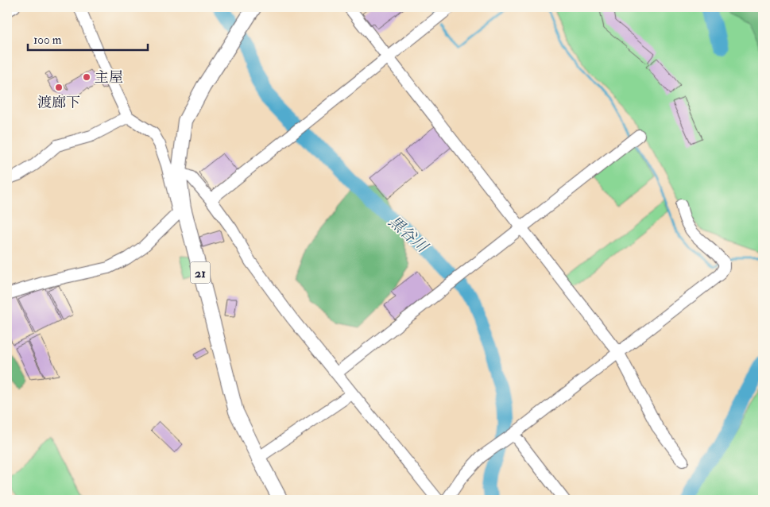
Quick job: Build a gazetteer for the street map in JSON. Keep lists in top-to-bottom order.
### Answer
{
  "streets": {
    "main road": ["21"]
  },
  "water": ["黒谷川"],
  "places": ["主屋", "渡廊下"],
  "scale_bar": "100 m"
}
